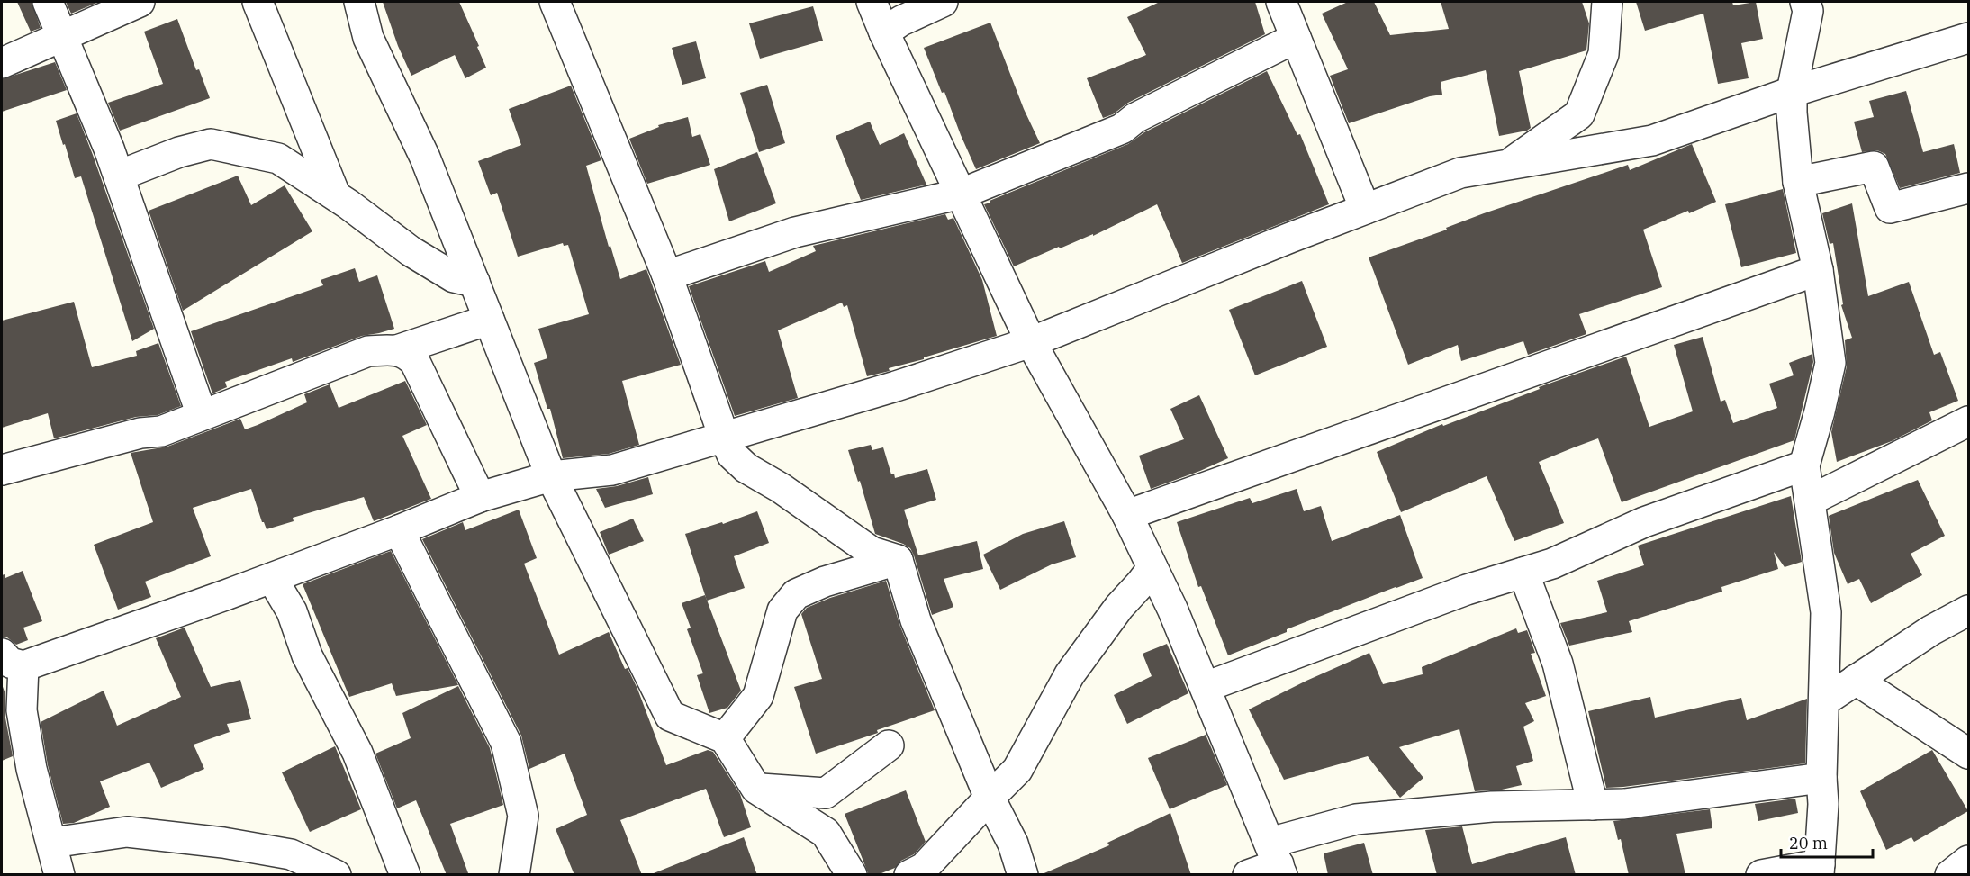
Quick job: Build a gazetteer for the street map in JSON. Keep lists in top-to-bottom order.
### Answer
{
  "scale_bar": "20 m"
}
